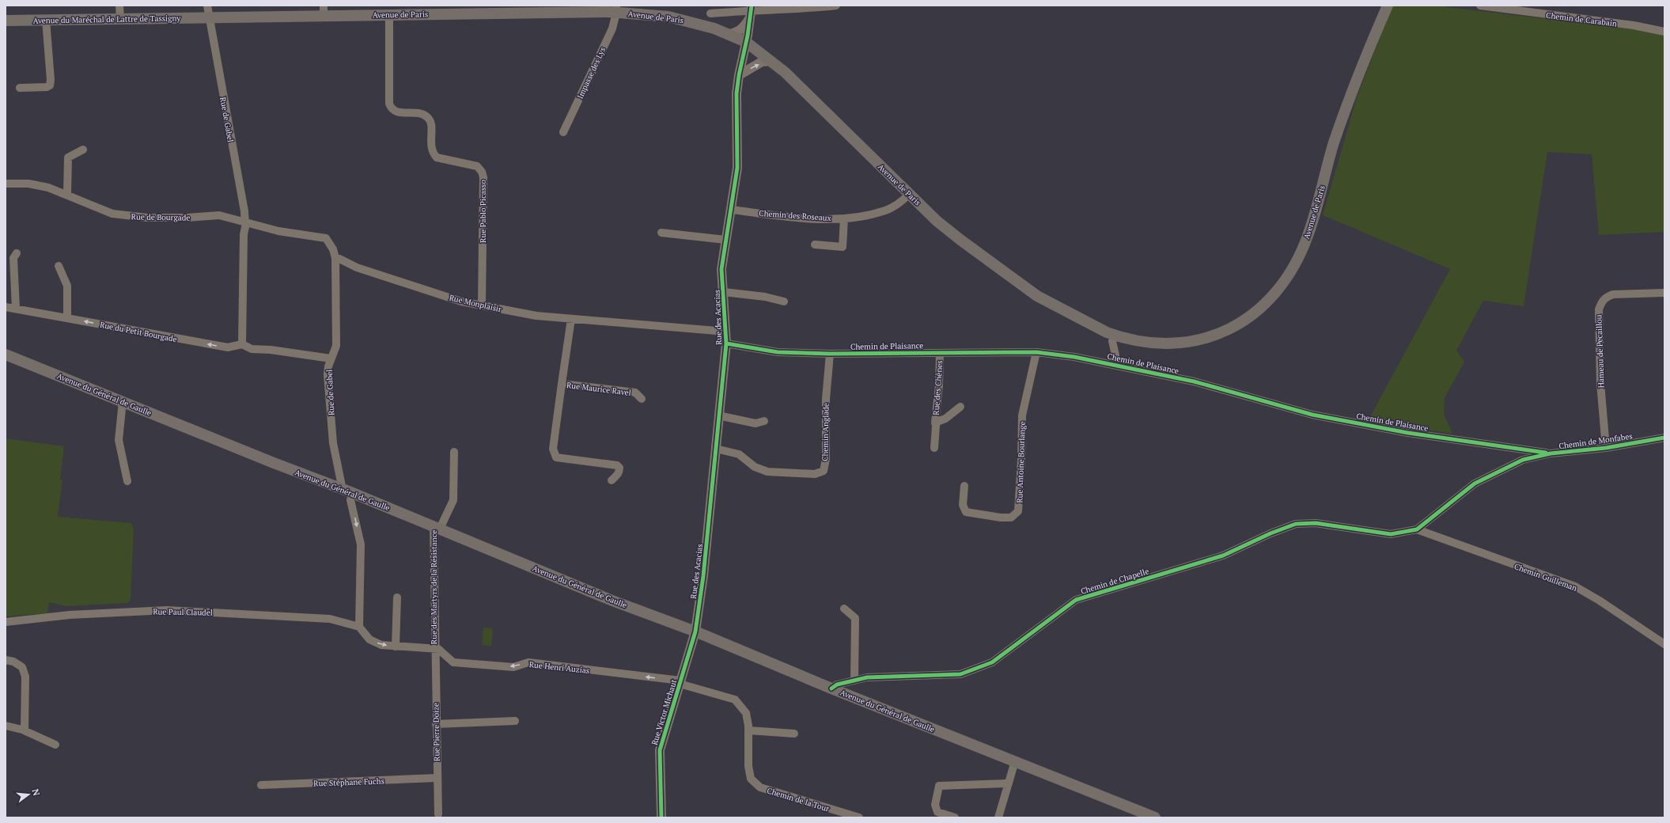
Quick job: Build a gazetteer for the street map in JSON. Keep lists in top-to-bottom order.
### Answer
{
  "streets": {
    "main road": ["Avenue de Paris", "Avenue du Maréchal de Lattre de Tassigny", "Avenue du Général de Gaulle"],
    "street": [
      "Chemin de Carabain",
      "Impasse des Lys",
      "Rue de Gabel",
      "Rue Pablo Picasso",
      "Chemin des Roseaux",
      "Rue de Bourgade",
      "Rue Monplaisir",
      "Rue des Acacias",
      "Rue du Petit Bourgade",
      "Chemin de Plaisance",
      "Hameau de Pecaillou",
      "Rue des Chênes",
      "Rue Maurice Ravel",
      "Chemin Anglade",
      "Chemin de Monfabes",
      "Rue Antoine Bourlange",
      "Chemin Guilleman",
      "Chemin de Chapelle",
      "Rue des Martyrs de la Résistance",
      "Rue Paul Claudel",
      "Rue Henri Auzias",
      "Rue Victor Michaut",
      "Rue Pierre Doize",
      "Rue Stéphane Fuchs",
      "Chemin de la Tour"
    ]
  },
  "crossings": [
    ["Avenue de Paris", "Avenue du Maréchal de Lattre de Tassigny"],
    ["Avenue de Paris", "Impasse des Lys"],
    ["Avenue de Paris", "Rue de Gabel"],
    ["Avenue de Paris", "Rue Pablo Picasso"],
    ["Avenue de Paris", "Chemin des Roseaux"],
    ["Avenue de Paris", "Rue des Acacias"],
    ["Avenue du Maréchal de Lattre de Tassigny", "Rue de Gabel"],
    ["Rue de Gabel", "Rue de Bourgade"],
    ["Rue de Gabel", "Rue Monplaisir"],
    ["Rue de Gabel", "Rue du Petit Bourgade"],
    ["Rue de Gabel", "Avenue du Général de Gaulle"],
    ["Rue Pablo Picasso", "Rue Monplaisir"],
    ["Chemin des Roseaux", "Rue des Acacias"],
    ["Rue Monplaisir", "Rue des Acacias"],
    ["Rue Monplaisir", "Rue Maurice Ravel"],
    ["Rue des Acacias", "Chemin de Plaisance"],
    ["Rue des Acacias", "Avenue du Général de Gaulle"],
    ["Rue des Acacias", "Chemin Anglade"],
    ["Rue des Acacias", "Rue Victor Michaut"],
    ["Chemin de Plaisance", "Rue des Chênes"],
    ["Chemin de Plaisance", "Chemin Anglade"],
    ["Chemin de Plaisance", "Chemin de Monfabes"],
    ["Chemin de Plaisance", "Rue Antoine Bourlange"],
    ["Hameau de Pecaillou", "Chemin de Monfabes"],
    ["Avenue du Général de Gaulle", "Chemin de Chapelle"],
    ["Avenue du Général de Gaulle", "Rue des Martyrs de la Résistance"],
    ["Avenue du Général de Gaulle", "Rue Victor Michaut"],
    ["Chemin de Monfabes", "Chemin Guilleman"],
    ["Chemin de Monfabes", "Chemin de Chapelle"],
    ["Chemin Guilleman", "Chemin de Chapelle"],
    ["Rue des Martyrs de la Résistance", "Rue Henri Auzias"],
    ["Rue des Martyrs de la Résistance", "Rue Pierre Doize"],
    ["Rue Paul Claudel", "Rue Henri Auzias"],
    ["Rue Henri Auzias", "Rue Victor Michaut"],
    ["Rue Henri Auzias", "Rue Pierre Doize"],
    ["Rue Henri Auzias", "Chemin de la Tour"],
    ["Rue Victor Michaut", "Chemin de la Tour"],
    ["Rue Pierre Doize", "Rue Stéphane Fuchs"]
  ],
  "one_way": ["Rue du Petit Bourgade"],
  "north": "right"
}
